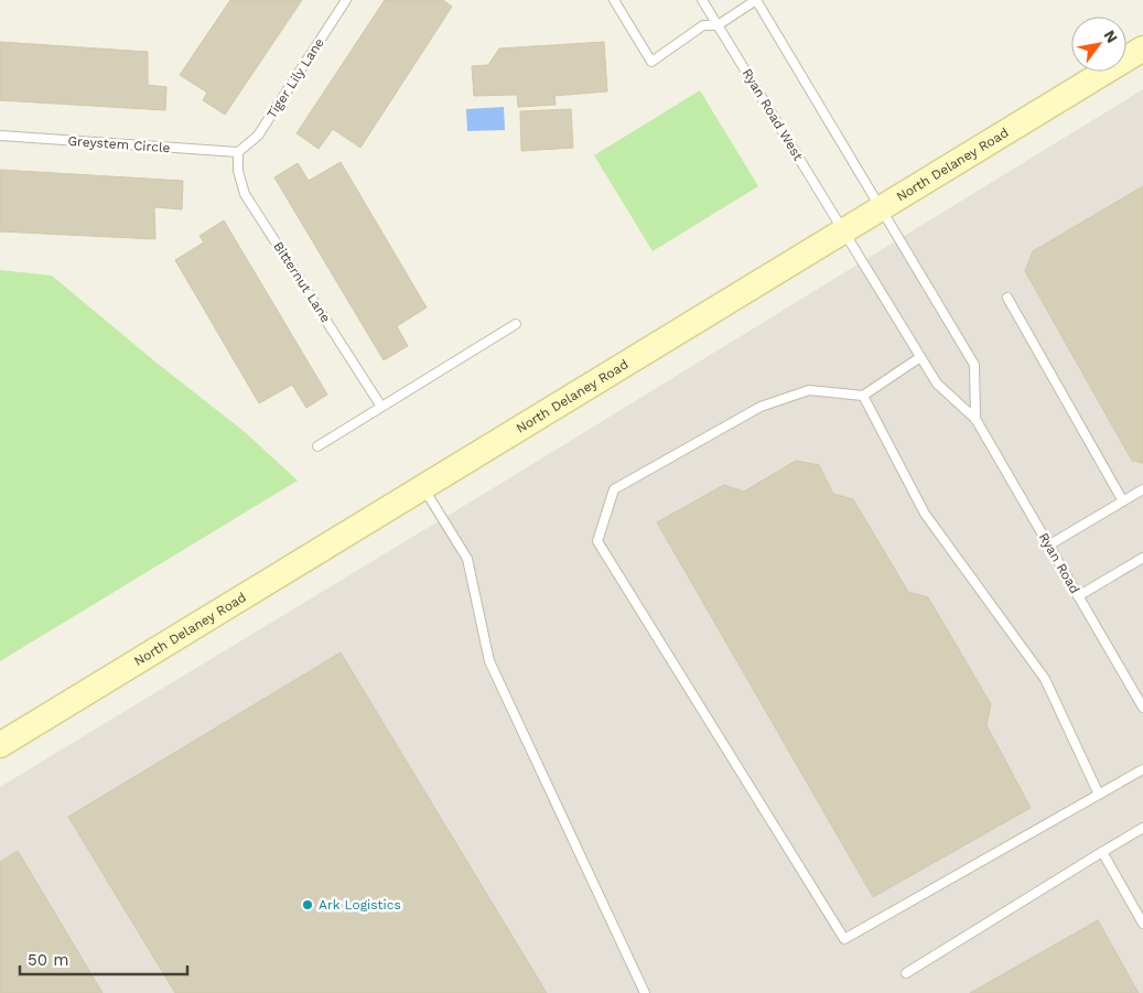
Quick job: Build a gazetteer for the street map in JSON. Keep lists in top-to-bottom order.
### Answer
{
  "streets": {
    "street": ["North Delaney Road"],
    "lane": [
      "Tiger Lily Lane",
      "Ryan Road West",
      "Greystem Circle",
      "Bitternut Lane",
      "Ryan Road"
    ]
  },
  "crossings": [
    ["Tiger Lily Lane", "Greystem Circle"],
    ["Tiger Lily Lane", "Bitternut Lane"],
    ["Ryan Road West", "North Delaney Road"],
    ["Ryan Road West", "Ryan Road"],
    ["Greystem Circle", "Bitternut Lane"],
    ["North Delaney Road", "Ryan Road"]
  ],
  "places": ["Ark Logistics"],
  "scale_bar": "50 m",
  "north": "top right"
}
